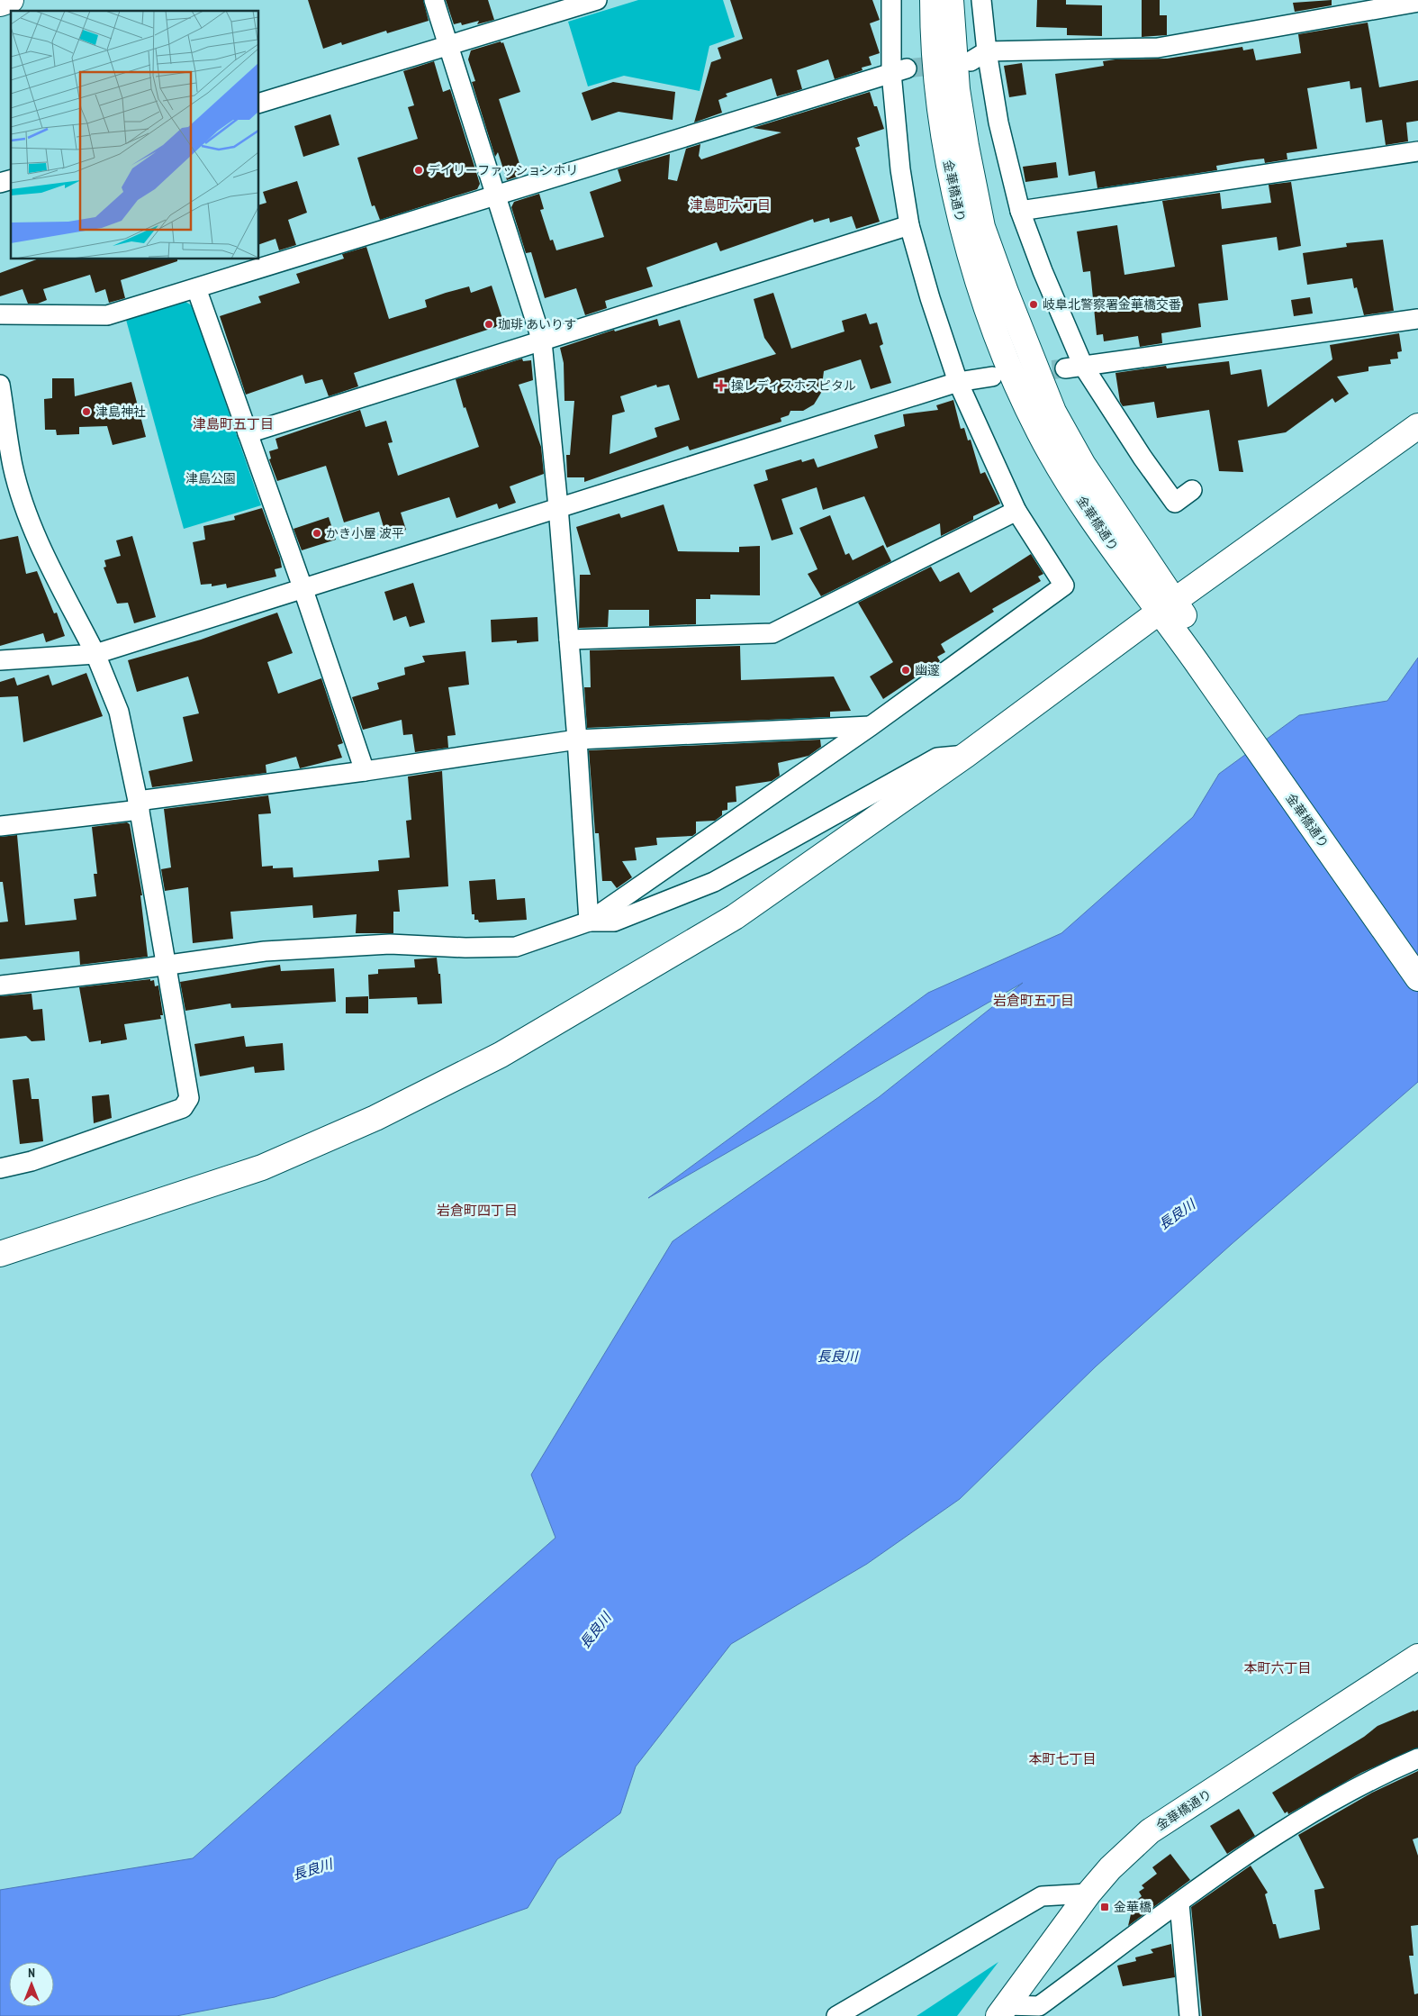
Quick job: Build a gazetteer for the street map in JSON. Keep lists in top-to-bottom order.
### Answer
{
  "streets": {
    "street": ["金華橋通り"]
  },
  "districts": [
    "津島町六丁目",
    "津島町五丁目",
    "岩倉町五丁目",
    "岩倉町四丁目",
    "本町六丁目",
    "本町七丁目"
  ],
  "water": ["長良川"],
  "parks": ["津島公園"],
  "places": {
    "other": [
      "デイリーファッションホリ",
      "岐阜北警察署金華橋交番",
      "珈琲 あいりす",
      "津島神社",
      "かき小屋 波平",
      "幽邃"
    ],
    "health": ["操レディスホスピタル"],
    "transit": ["金華橋"]
  },
  "north": "top"
}
